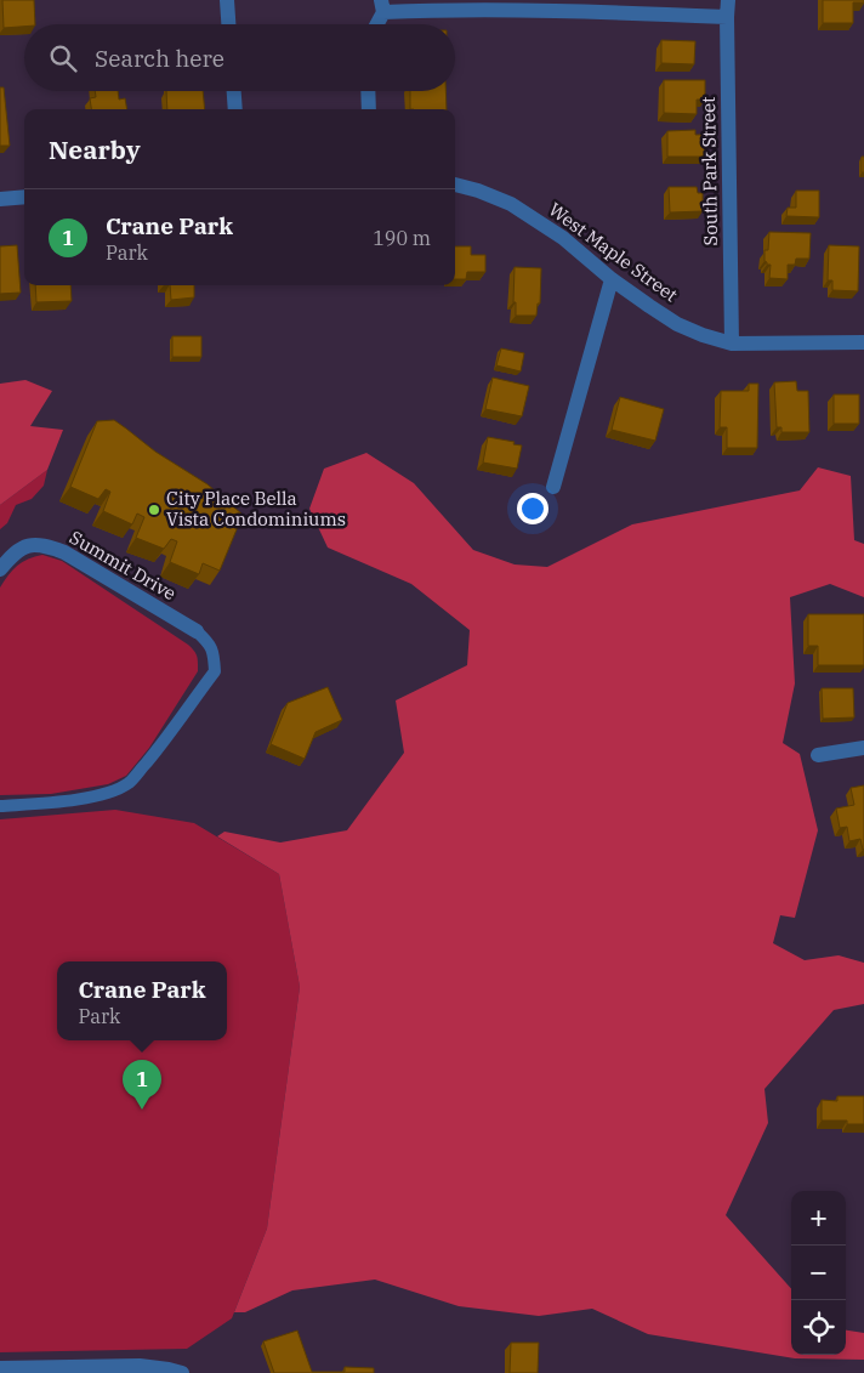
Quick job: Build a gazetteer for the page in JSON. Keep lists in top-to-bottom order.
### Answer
{
  "streets": {
    "street": ["South Park Street", "West Maple Street", "Summit Drive"]
  },
  "crossings": [
    ["South Park Street", "West Maple Street"]
  ],
  "places": ["City Place Bella Vista Condominiums"],
  "page": {
    "search": "Search here",
    "heading": "Nearby",
    "list": [
      {
        "mark": "1",
        "name": "Crane Park",
        "note": "Park",
        "value": "190 m"
      }
    ],
    "popup": ["Crane Park", "Park"],
    "pins": "1",
    "map_buttons": ["+", "−"]
  }
}
